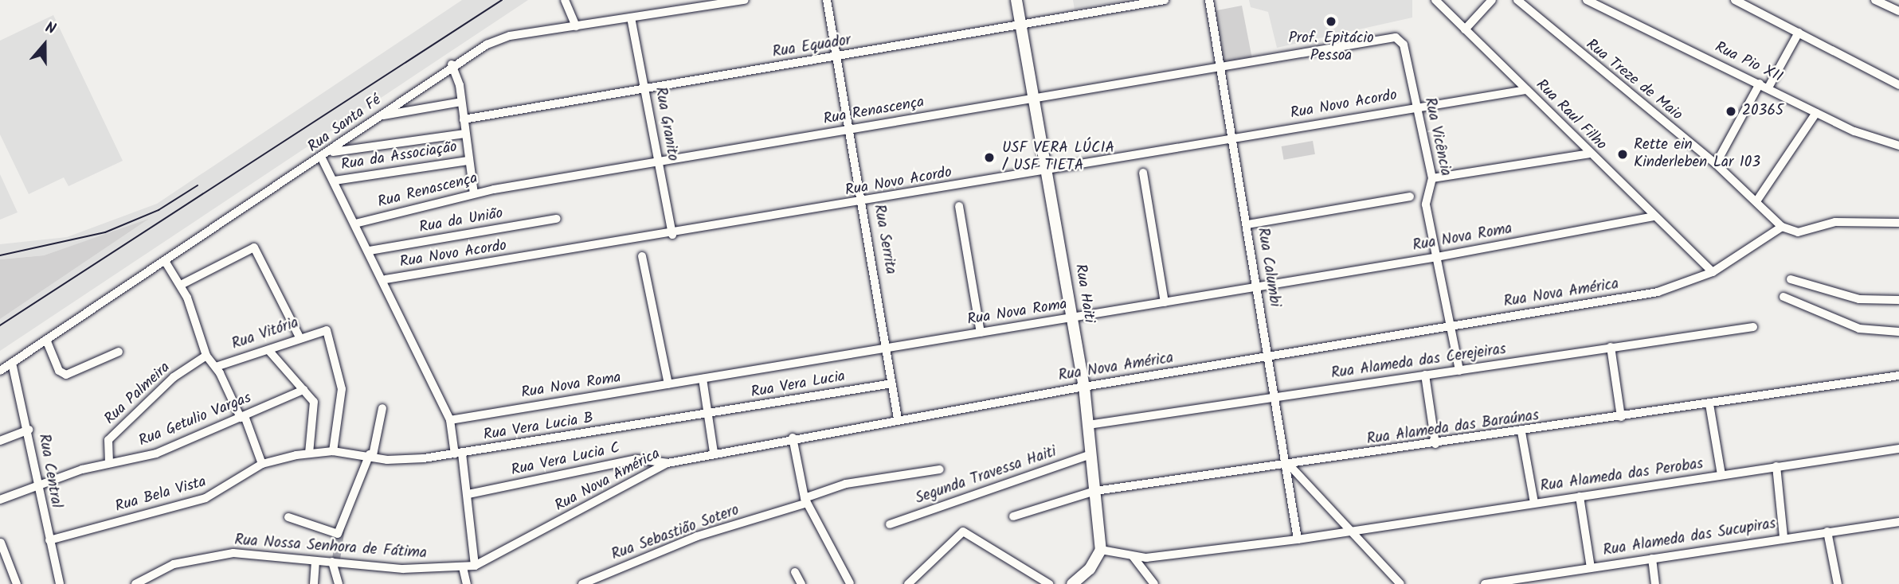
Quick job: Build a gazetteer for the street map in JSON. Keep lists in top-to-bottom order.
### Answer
{
  "streets": {
    "street": [
      "Rua Equador",
      "Rua Pio XII",
      "Rua Treze de Maio",
      "Rua Novo Acordo",
      "Rua Renascença",
      "Rua Raul Filho",
      "Rua Santa Fé",
      "Rua Granito",
      "Rua Vicência",
      "Rua da Associação",
      "Rua da União",
      "Rua Nova Roma",
      "Rua Serrita",
      "Rua Calumbi",
      "Rua Haiti",
      "Rua Nova América",
      "Rua Vitória",
      "Rua Alameda das Cerejeiras",
      "Rua Vera Lucia",
      "Rua Palmeira",
      "Rua Getulio Vargas",
      "Rua Vera Lucia B",
      "Rua Alameda das Baraúnas",
      "Rua Vera Lucia C",
      "Rua Central",
      "Segunda Travessa Haiti",
      "Rua Alameda das Perobas",
      "Rua Bela Vista",
      "Rua Sebastião Sotero",
      "Rua Alameda das Sucupiras",
      "Rua Nossa Senhora de Fátima"
    ]
  },
  "crossings": [
    ["Rua Equador", "Rua Granito"],
    ["Rua Equador", "Rua Serrita"],
    ["Rua Equador", "Rua Haiti"],
    ["Rua Treze de Maio", "Rua Nova América"],
    ["Rua Novo Acordo", "Rua Raul Filho"],
    ["Rua Novo Acordo", "Rua Granito"],
    ["Rua Novo Acordo", "Rua Vicência"],
    ["Rua Novo Acordo", "Rua Serrita"],
    ["Rua Novo Acordo", "Rua Calumbi"],
    ["Rua Novo Acordo", "Rua Haiti"],
    ["Rua Renascença", "Rua Granito"],
    ["Rua Renascença", "Rua Vicência"],
    ["Rua Renascença", "Rua Serrita"],
    ["Rua Renascença", "Rua Calumbi"],
    ["Rua Renascença", "Rua Haiti"],
    ["Rua Raul Filho", "Rua Nova Roma"],
    ["Rua Raul Filho", "Rua Nova América"],
    ["Rua Santa Fé", "Rua Granito"],
    ["Rua Santa Fé", "Rua Central"],
    ["Rua Vicência", "Rua Nova Roma"],
    ["Rua Vicência", "Rua Nova América"],
    ["Rua Vicência", "Rua Alameda das Cerejeiras"],
    ["Rua Nova Roma", "Rua Serrita"],
    ["Rua Nova Roma", "Rua Calumbi"],
    ["Rua Nova Roma", "Rua Haiti"],
    ["Rua Serrita", "Rua Nova América"],
    ["Rua Serrita", "Rua Vera Lucia"],
    ["Rua Calumbi", "Rua Nova América"],
    ["Rua Calumbi", "Rua Alameda das Cerejeiras"],
    ["Rua Calumbi", "Rua Alameda das Baraúnas"],
    ["Rua Calumbi", "Rua Alameda das Perobas"],
    ["Rua Haiti", "Rua Nova América"],
    ["Rua Haiti", "Rua Alameda das Cerejeiras"],
    ["Rua Haiti", "Rua Alameda das Baraúnas"],
    ["Rua Haiti", "Segunda Travessa Haiti"],
    ["Rua Haiti", "Rua Alameda das Perobas"],
    ["Rua Nova América", "Rua Vera Lucia C"],
    ["Rua Nova América", "Rua Nossa Senhora de Fátima"],
    ["Rua Vitória", "Rua Bela Vista"],
    ["Rua Vera Lucia", "Rua Vera Lucia B"],
    ["Rua Palmeira", "Rua Getulio Vargas"],
    ["Rua Getulio Vargas", "Rua Central"],
    ["Rua Vera Lucia B", "Rua Bela Vista"],
    ["Rua Central", "Rua Bela Vista"]
  ],
  "places": [
    "Prof. Epitácio Pessoa",
    "20365",
    "Rette ein Kinderleben Lar 103",
    "USF VERA LÚCIA / USF TIETA"
  ],
  "north": "top"
}
